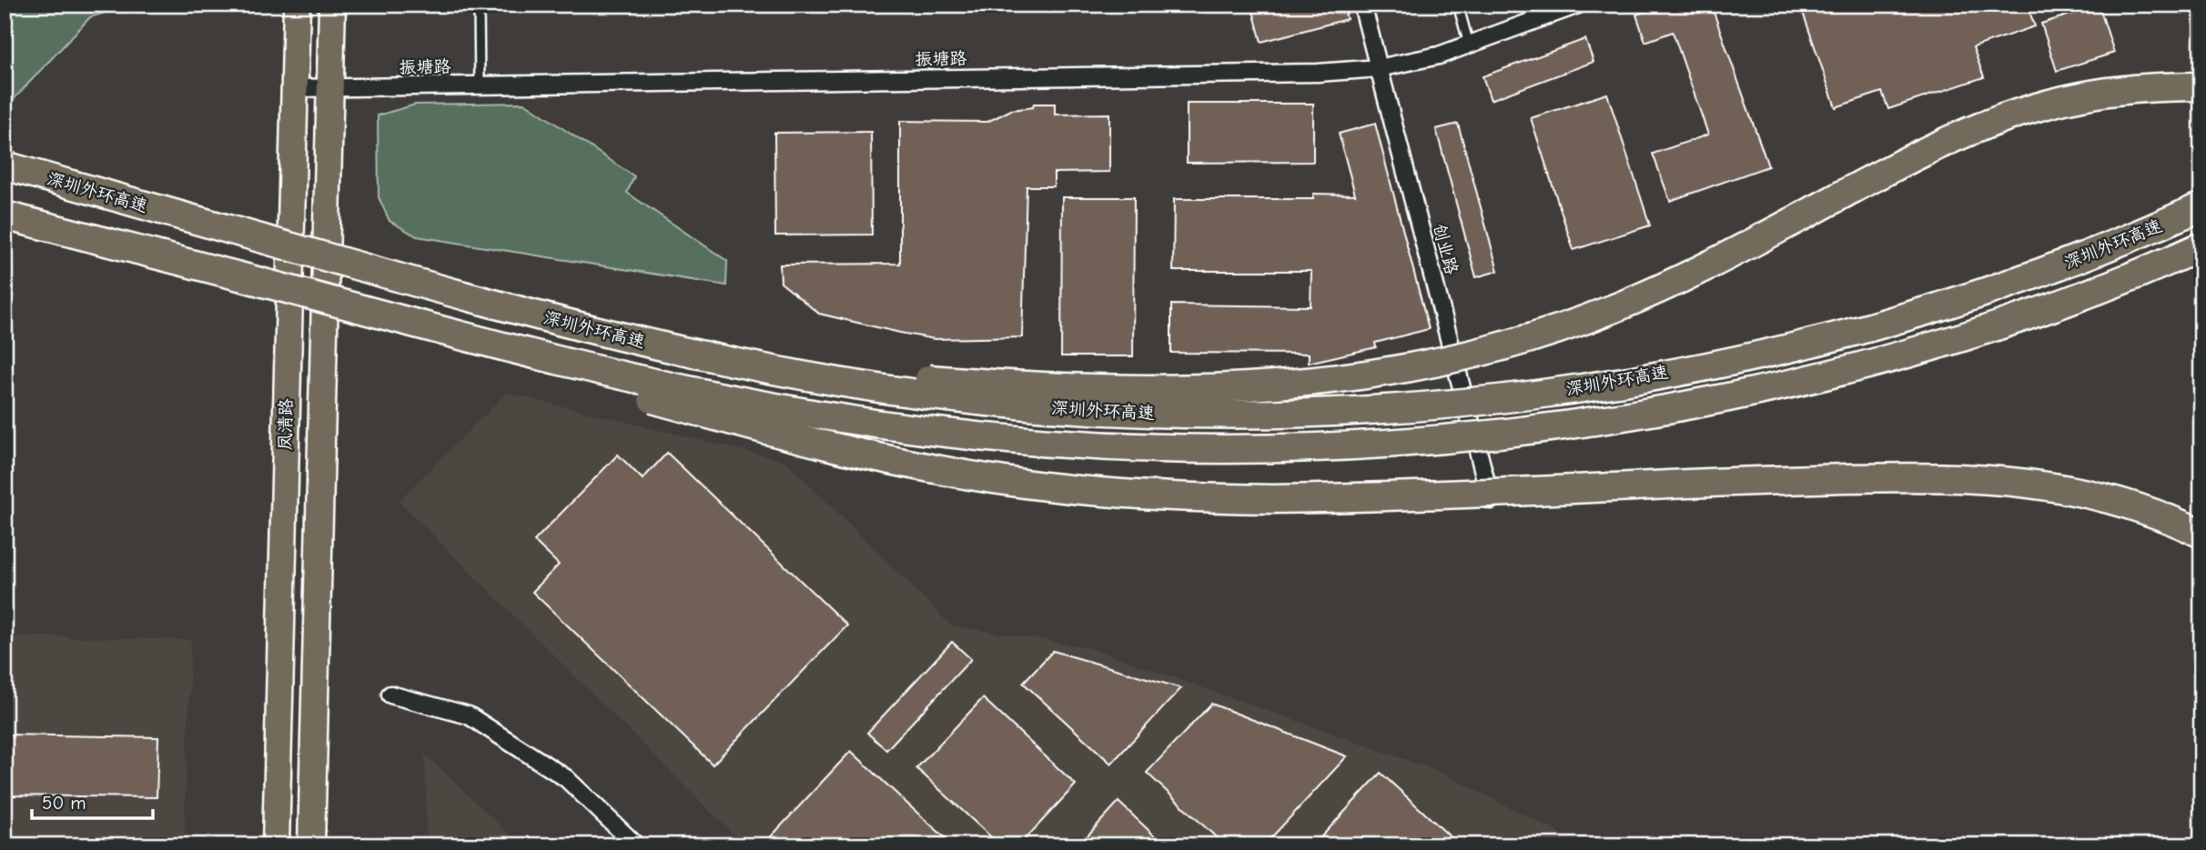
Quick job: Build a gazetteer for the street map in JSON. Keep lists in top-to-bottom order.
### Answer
{
  "streets": {
    "highway": ["深圳外环高速", "凤清路"],
    "street": ["振塘路", "创业路"]
  },
  "crossings": [
    ["振塘路", "创业路"],
    ["振塘路", "凤清路"]
  ],
  "scale_bar": "50 m"
}
